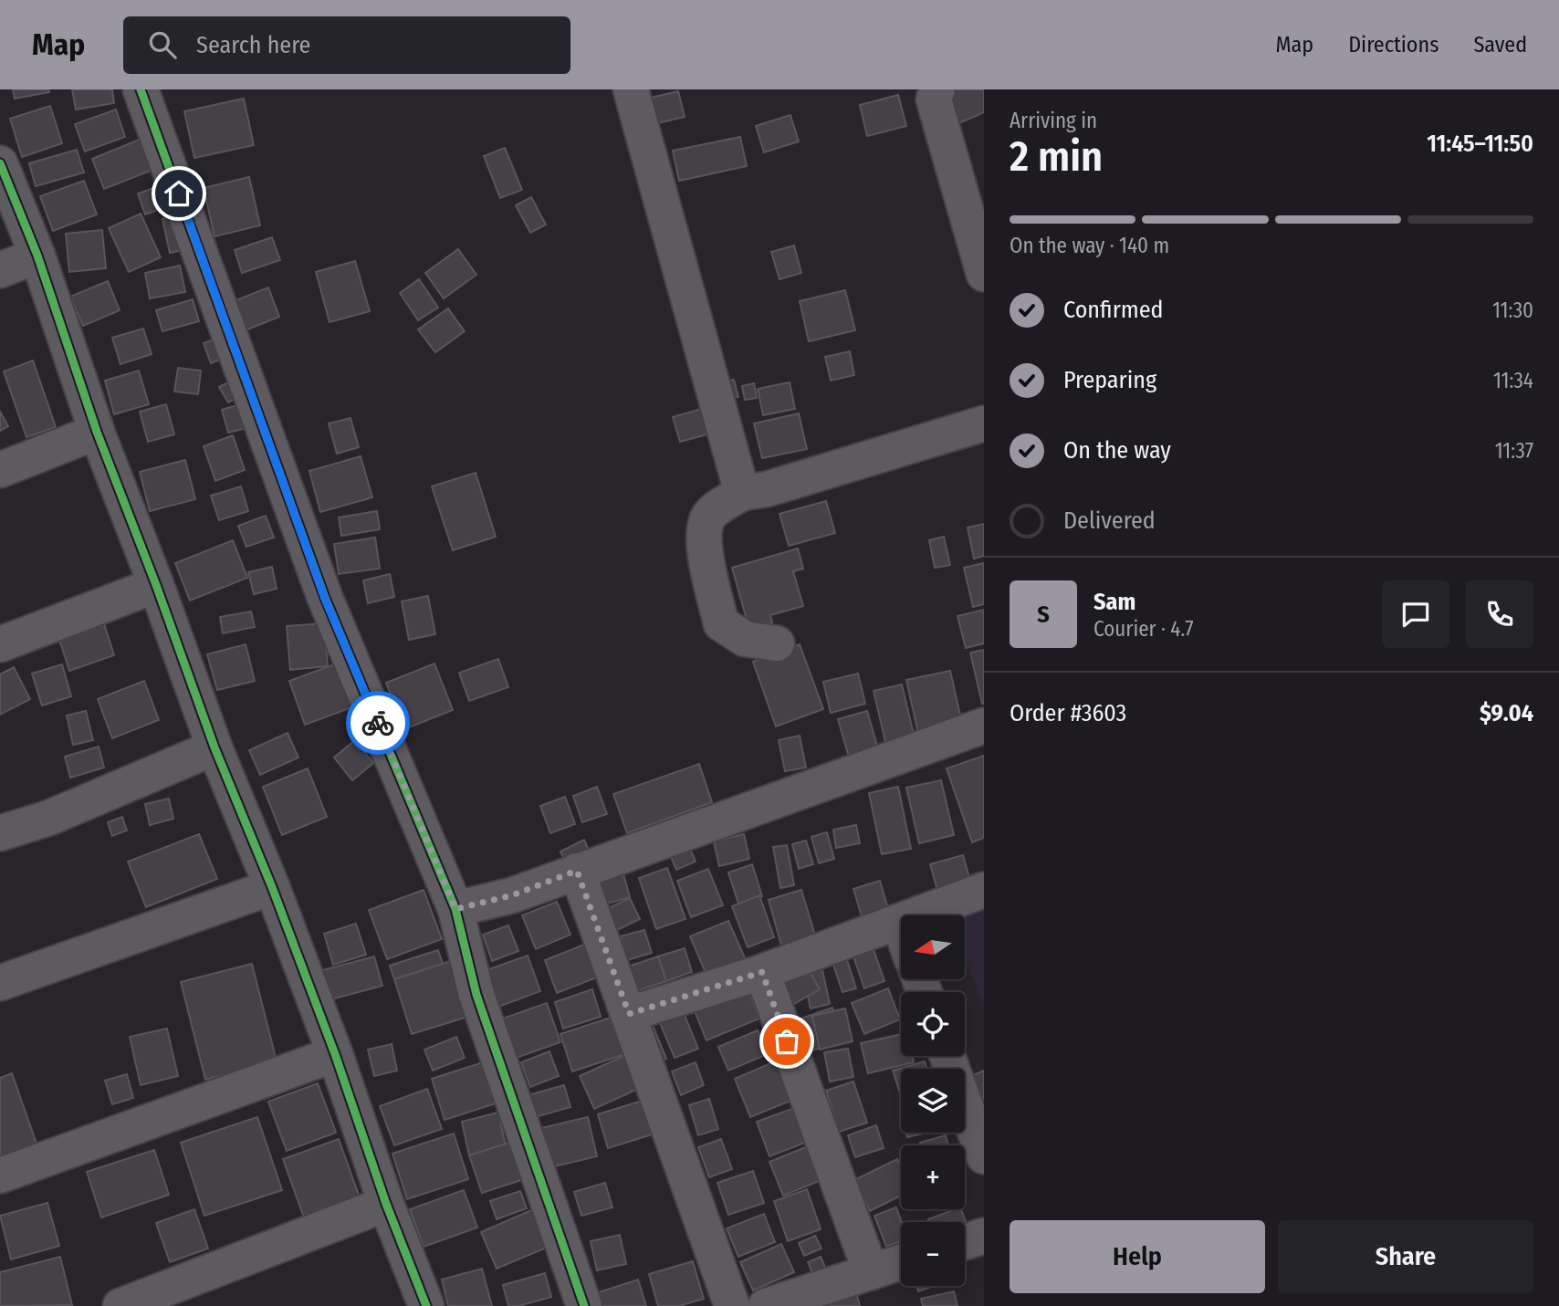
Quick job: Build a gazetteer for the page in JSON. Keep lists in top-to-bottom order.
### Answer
{
  "north": "left",
  "page": {
    "header": "Map",
    "search": "Search here",
    "nav": ["Map", "Directions", "Saved"],
    "heading": ["2 min", "Arriving in", "11:45–11:50"],
    "panel": [
      "Sam",
      "Courier · 4.7",
      "Order #3603",
      "$9.04"
    ],
    "bar": "On the way · 140 m",
    "list": [
      ["Confirmed", "11:30"],
      ["Preparing", "11:34"],
      ["On the way", "11:37"],
      "Delivered"
    ],
    "round": "S",
    "map_buttons": ["+", "−"],
    "buttons": ["Help", "Share"]
  }
}
